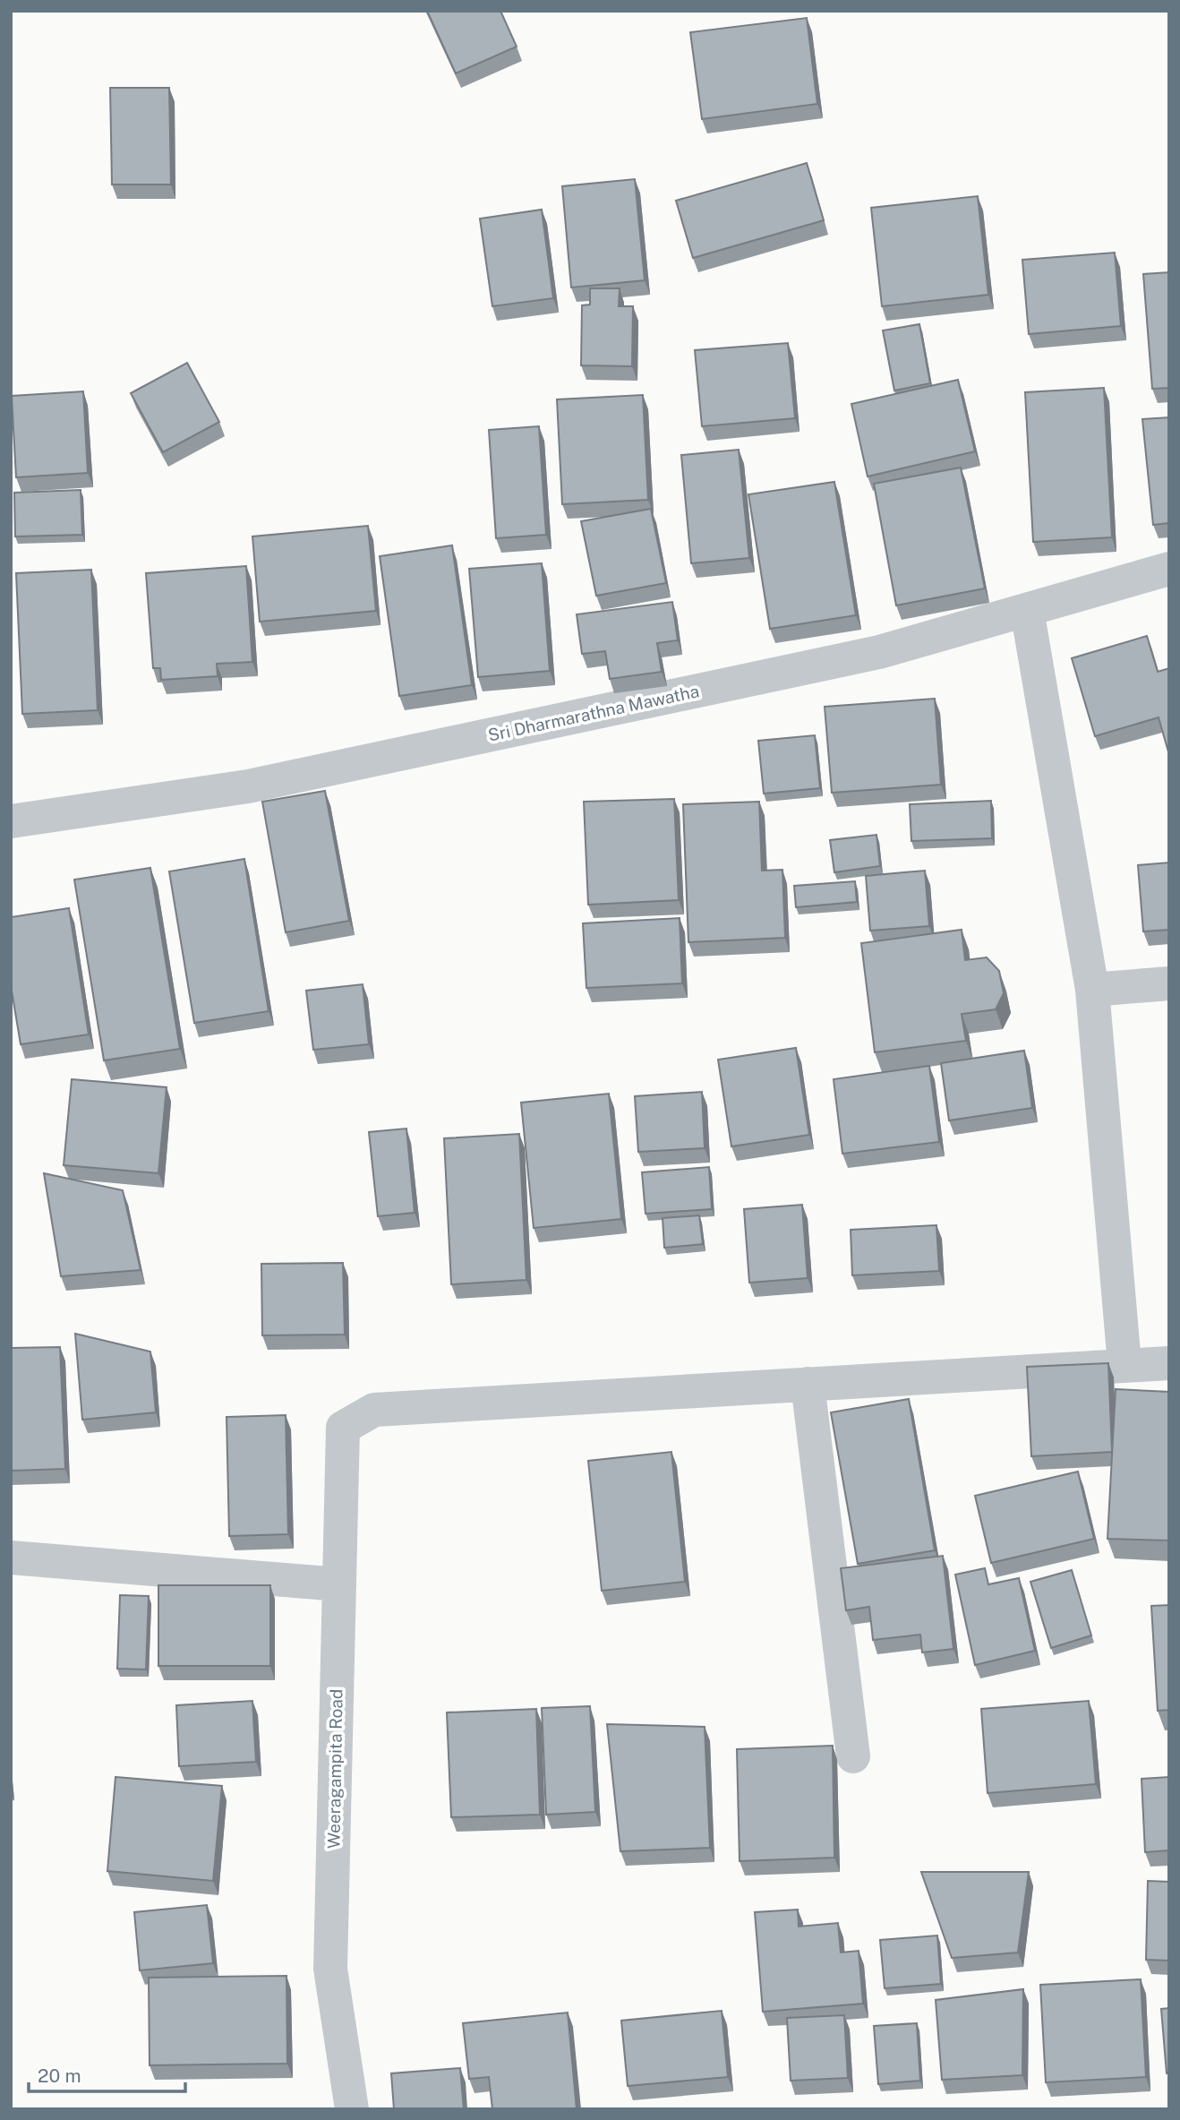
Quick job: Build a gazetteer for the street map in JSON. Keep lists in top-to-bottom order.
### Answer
{
  "streets": {
    "street": ["Sri Dharmarathna Mawatha", "Weeragampita Road"]
  },
  "scale_bar": "20 m"
}
